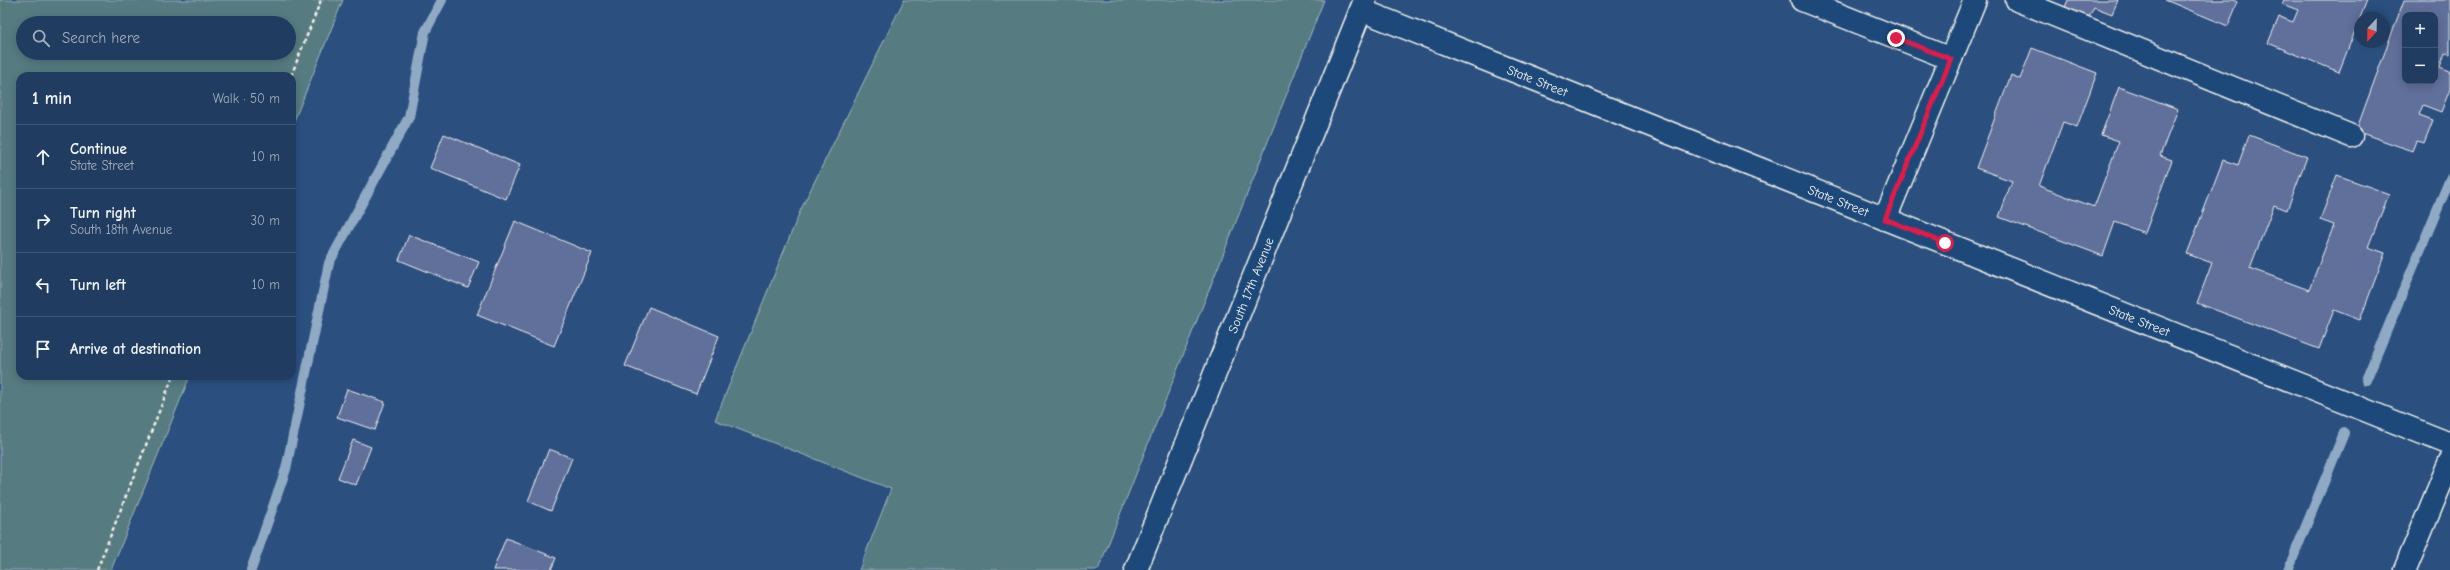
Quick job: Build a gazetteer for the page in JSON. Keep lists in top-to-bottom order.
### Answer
{
  "streets": {
    "street": ["State Street", "South 17th Avenue"]
  },
  "crossings": [
    ["State Street", "South 17th Avenue"]
  ],
  "north": "bottom",
  "page": {
    "map_buttons": ["+", "−"],
    "search": "Search here",
    "heading": ["1 min", "Walk · 50 m"],
    "list": [
      ["Continue", "State Street", "10 m"],
      ["Turn right", "South 18th Avenue", "30 m"],
      ["Turn left", "10 m"],
      "Arrive at destination"
    ]
  }
}
